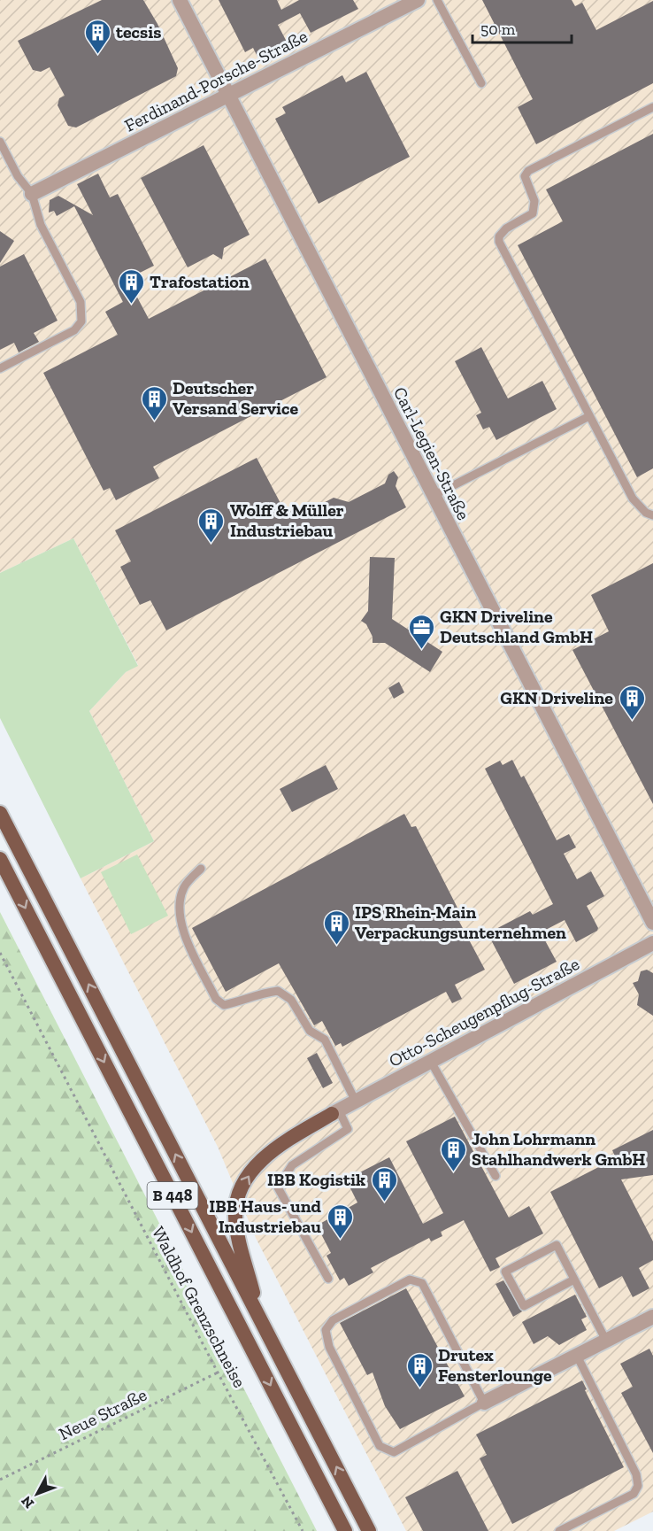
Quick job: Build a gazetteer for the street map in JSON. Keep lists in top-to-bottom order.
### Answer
{
  "streets": {
    "main road": ["B 448"],
    "street": ["Ferdinand-Porsche-Straße", "Carl-Legien-Straße", "Otto-Scheugenpflug-Straße"],
    "path": ["Waldhof Grenzschneise", "Neue Straße"]
  },
  "crossings": [
    ["Ferdinand-Porsche-Straße", "Carl-Legien-Straße"],
    ["Waldhof Grenzschneise", "Neue Straße"]
  ],
  "places": {
    "building": [
      "tecsis",
      "Trafostation",
      "Deutscher Versand Service",
      "Wolff & Müller Industriebau",
      "GKN Driveline",
      "IPS Rhein-Main Verpackungsunternehmen",
      "John Lohrmann Stahlhandwerk GmbH",
      "IBB Kogistik",
      "IBB Haus- und Industriebau",
      "Drutex Fensterlounge"
    ],
    "office": ["GKN Driveline Deutschland GmbH"]
  },
  "scale_bar": "50 m",
  "north": "bottom left"
}
